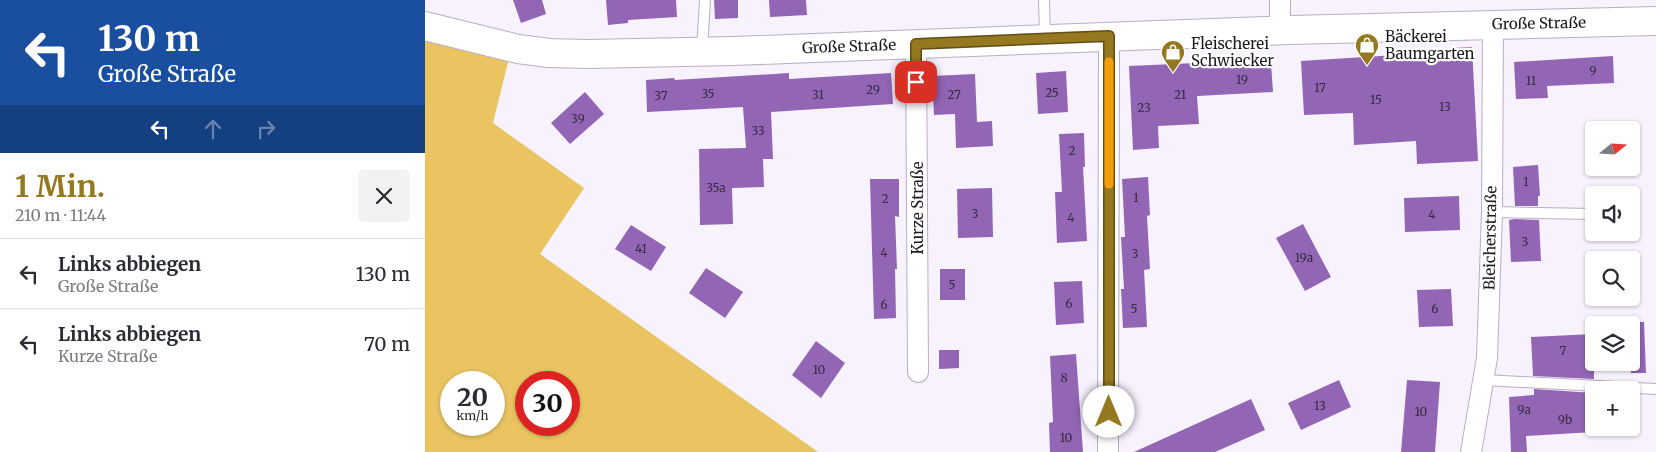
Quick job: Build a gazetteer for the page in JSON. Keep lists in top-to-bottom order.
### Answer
{
  "streets": {
    "street": ["Große Straße", "Kurze Straße", "Bleicherstraße"]
  },
  "crossings": [
    ["Große Straße", "Kurze Straße"],
    ["Große Straße", "Bleicherstraße"]
  ],
  "places": {
    "shop": ["Bäckerei Baumgarten", "Fleischerei Schwiecker"]
  },
  "house_numbers": [
    "9",
    "19",
    "11",
    "17",
    "29",
    "25",
    "35",
    "31",
    "27",
    "21",
    "37",
    "15",
    "13",
    "23",
    "39",
    "33",
    "2",
    "1",
    "35a",
    "1",
    "2",
    "3",
    "4",
    "4",
    "3",
    "41",
    "4",
    "3",
    "19a",
    "5",
    "6",
    "6",
    "5",
    "6",
    "7",
    "10",
    "8",
    "13",
    "9a",
    "10",
    "9b",
    "10"
  ],
  "north": "right",
  "page": {
    "turn": ["130 m", "Große Straße"],
    "map_buttons": "+",
    "heading": ["1 Min.", "210 m · 11:44"],
    "list": [
      {
        "name": "Links abbiegen",
        "note": "Große Straße",
        "value": "130 m"
      },
      {
        "name": "Links abbiegen",
        "note": "Kurze Straße",
        "value": "70 m"
      }
    ],
    "speed": "20 km/h",
    "limit": "30"
  }
}
